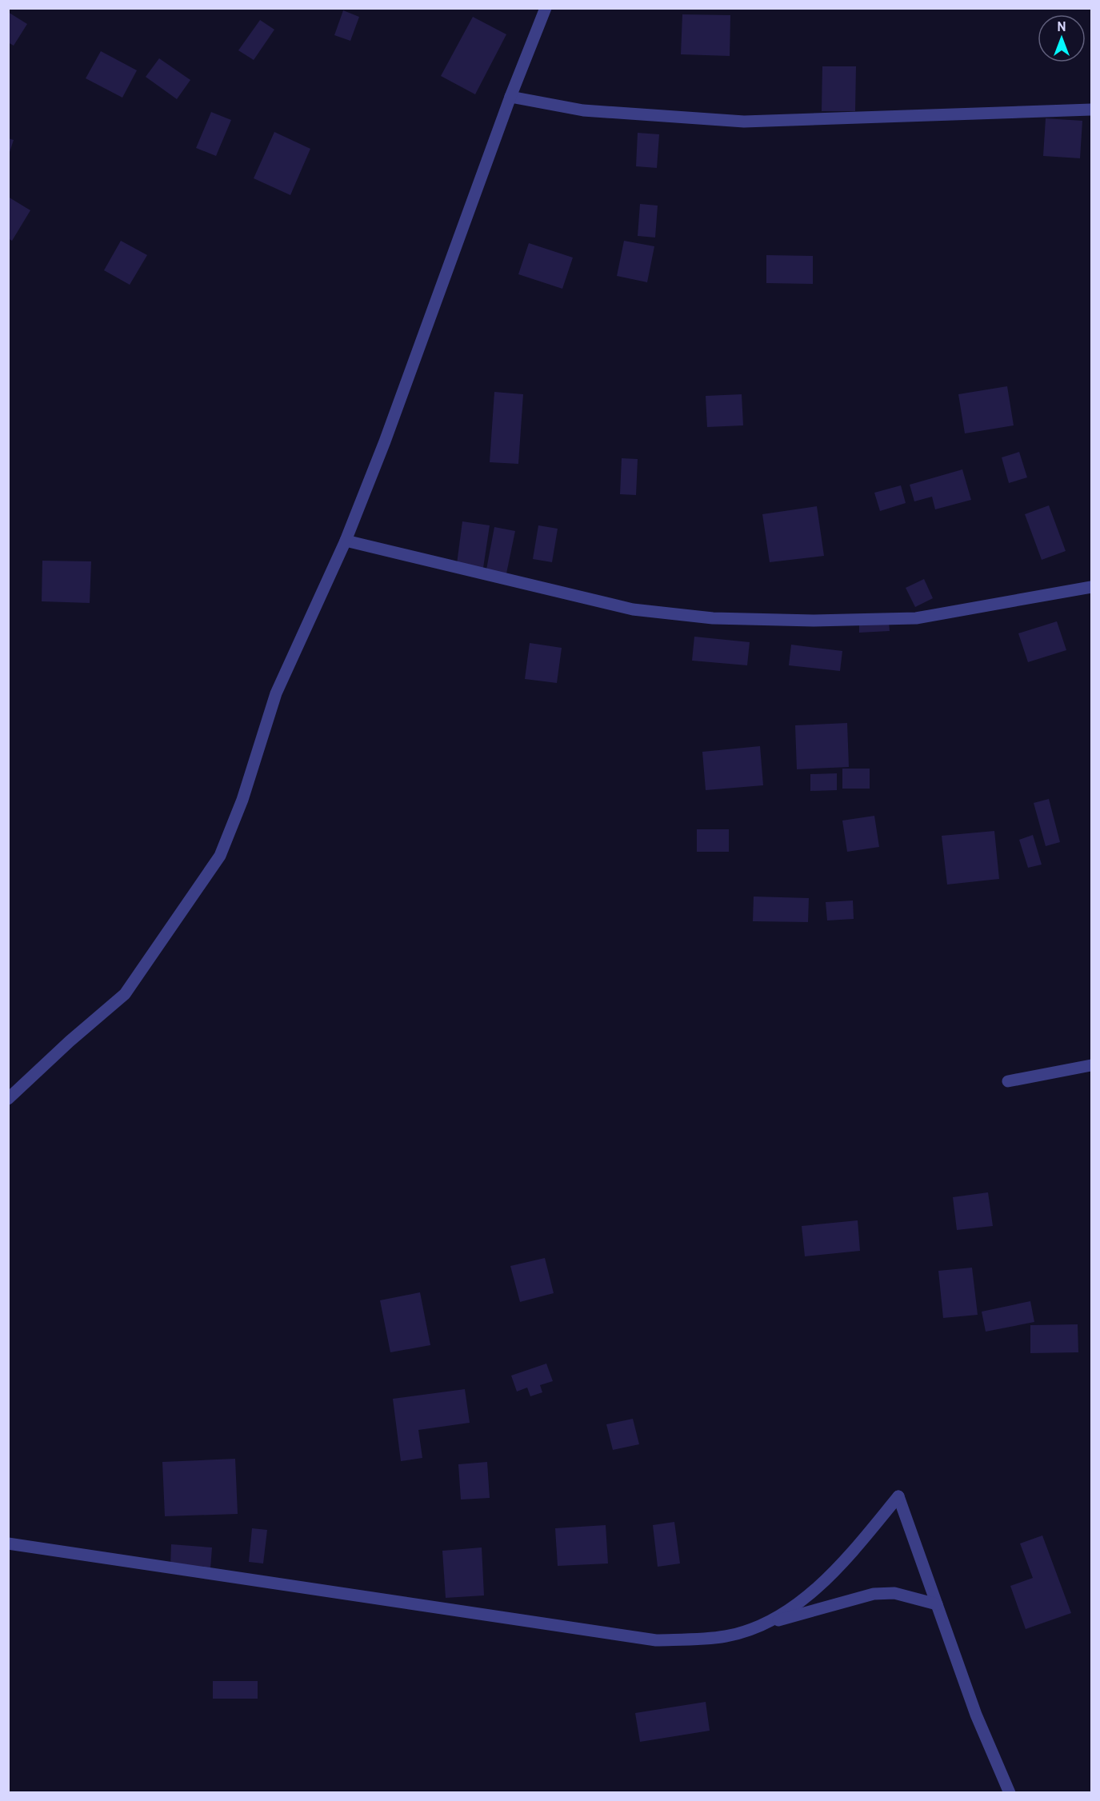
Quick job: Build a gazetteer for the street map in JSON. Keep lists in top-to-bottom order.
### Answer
{
  "north": "top"
}
